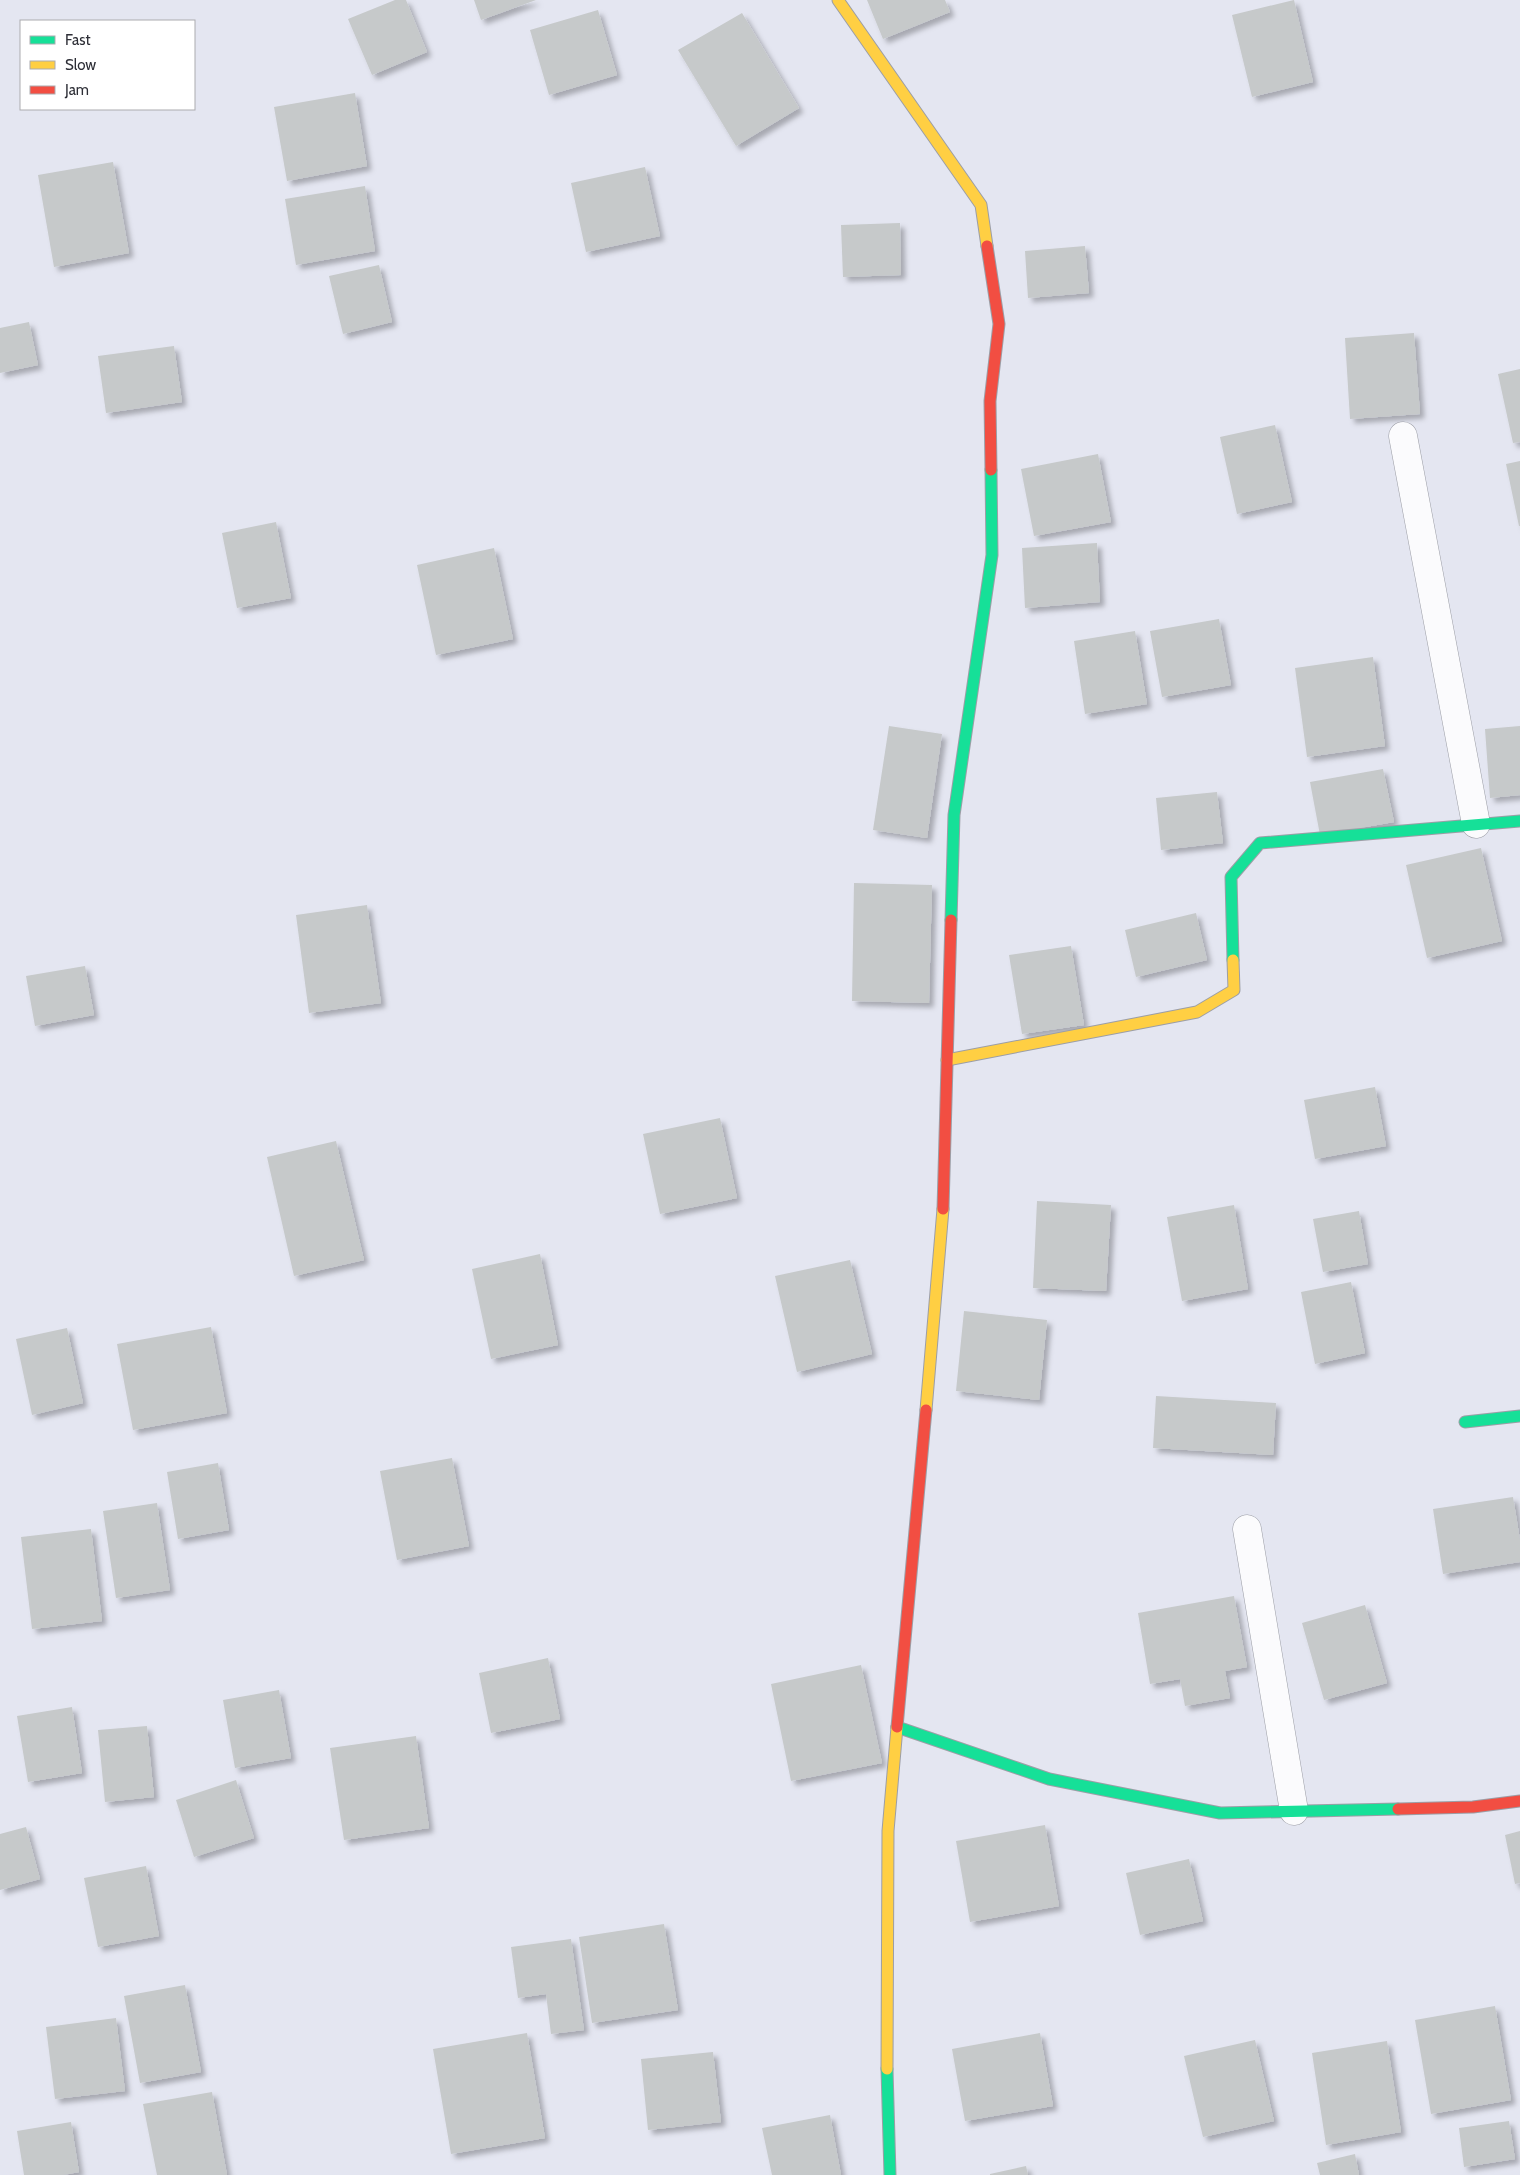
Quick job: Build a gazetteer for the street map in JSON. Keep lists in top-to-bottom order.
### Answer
{
  "legend": ["Fast", "Slow", "Jam"]
}
